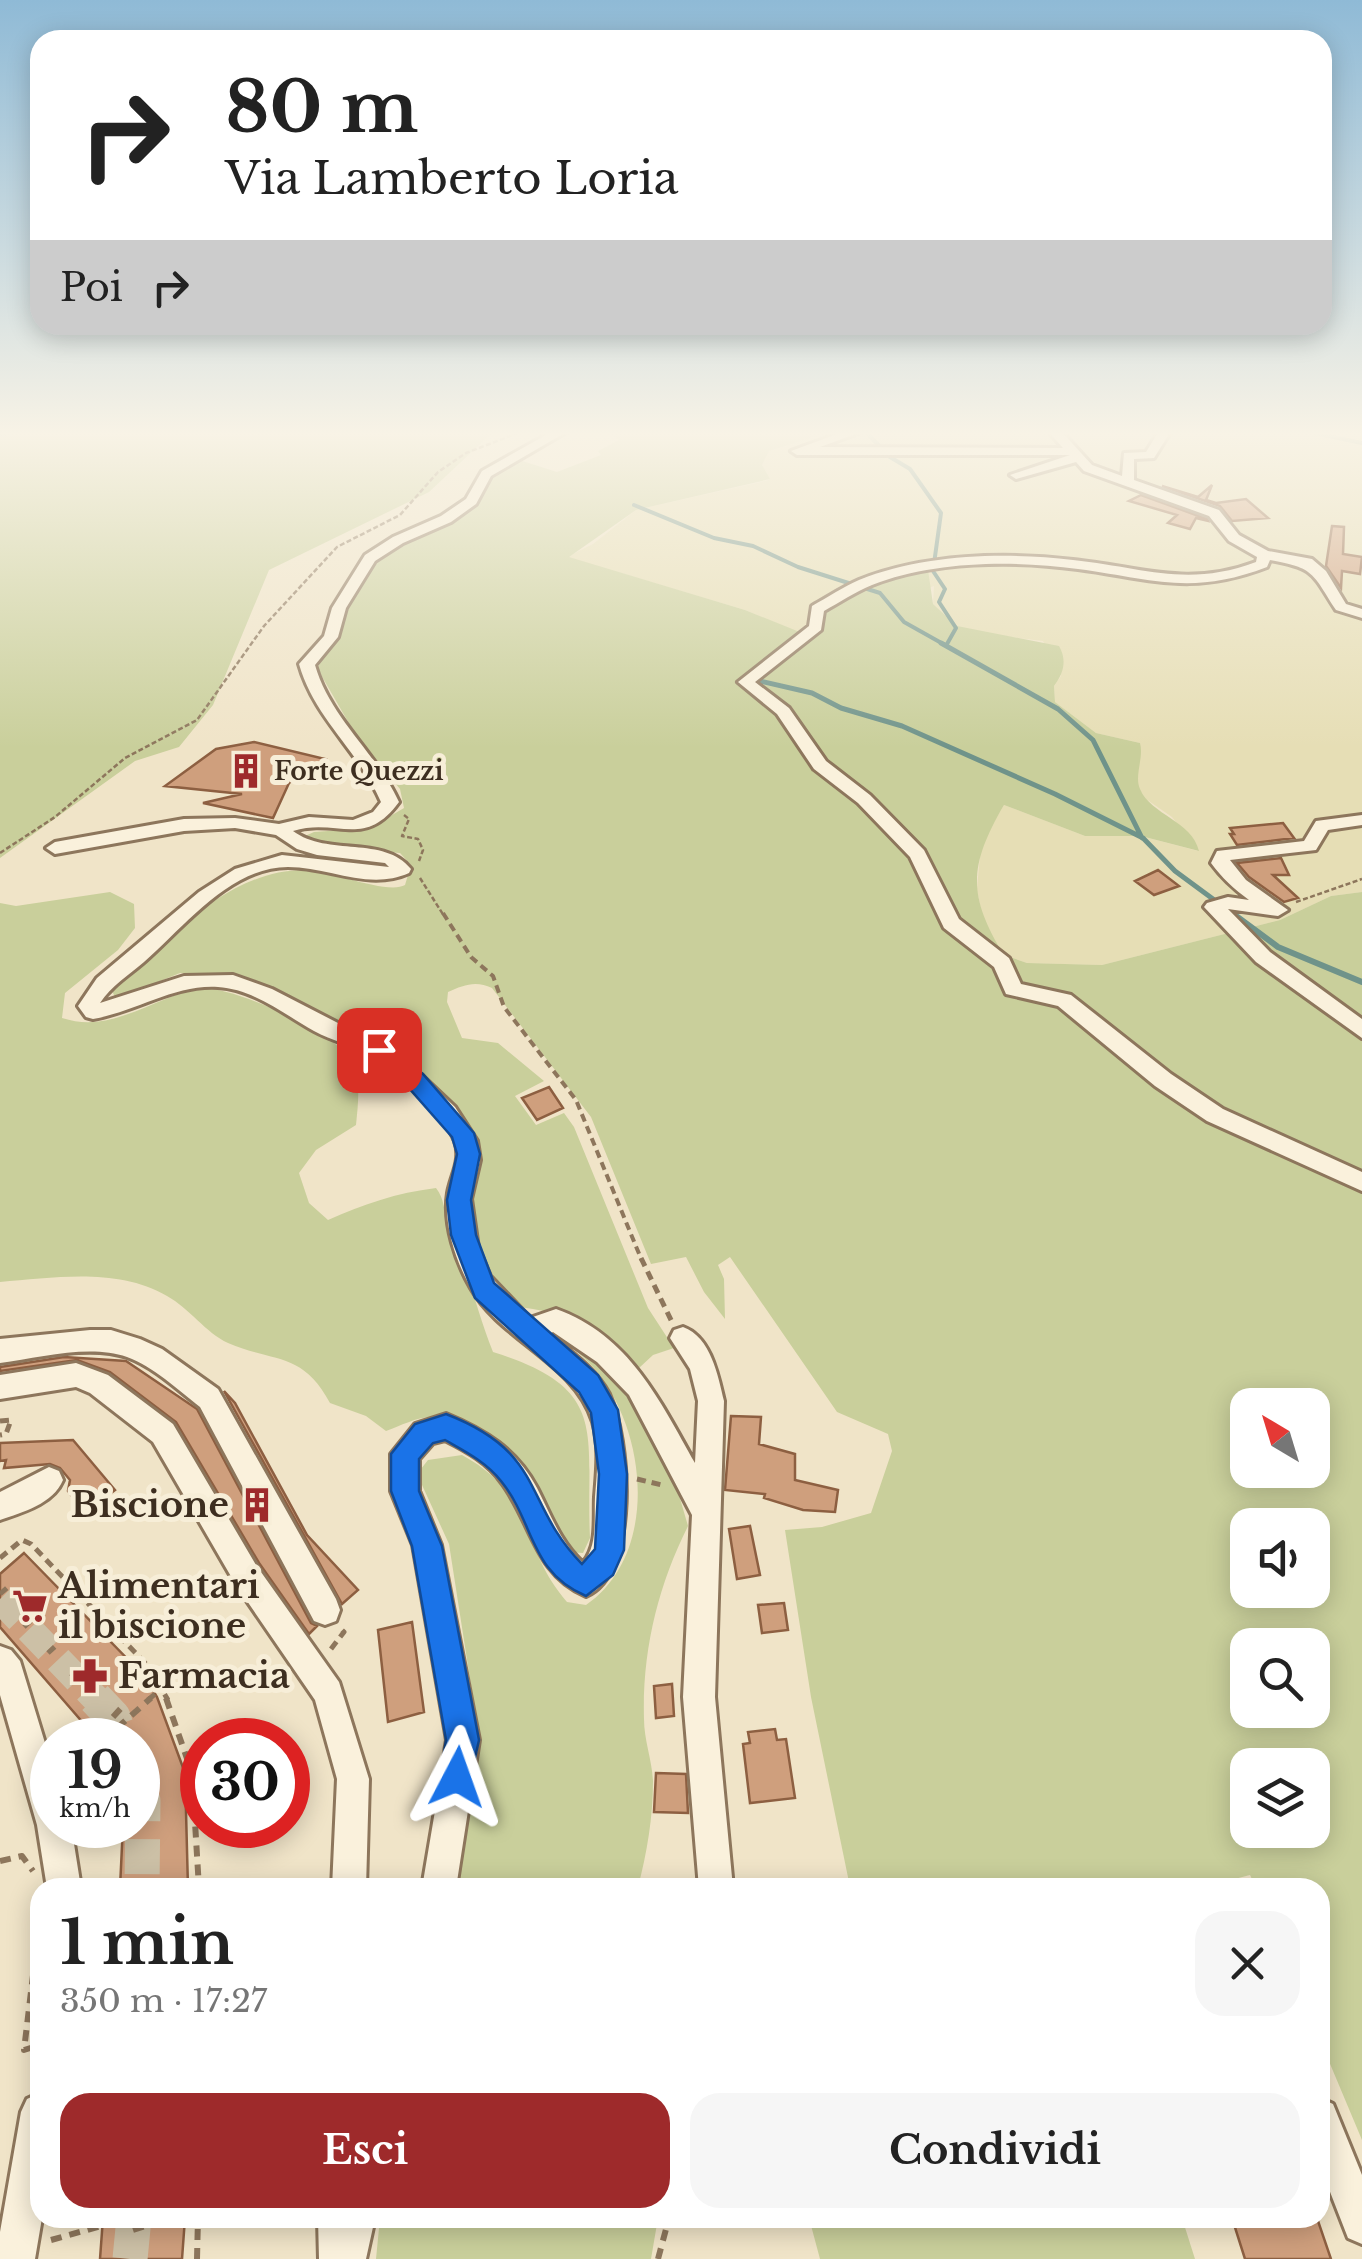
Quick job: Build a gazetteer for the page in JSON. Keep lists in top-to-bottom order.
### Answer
{
  "places": {
    "building": ["Forte Quezzi", "Biscione"],
    "supermarket": ["Alimentari il biscione"],
    "pharmacy": ["Farmacia"]
  },
  "north": "top left",
  "page": {
    "turn": ["80 m", "Via Lamberto Loria"],
    "then": "Poi",
    "speed": "19 km/h",
    "limit": "30",
    "heading": ["1 min", "350 m · 17:27"],
    "buttons": ["Esci", "Condividi"]
  }
}
